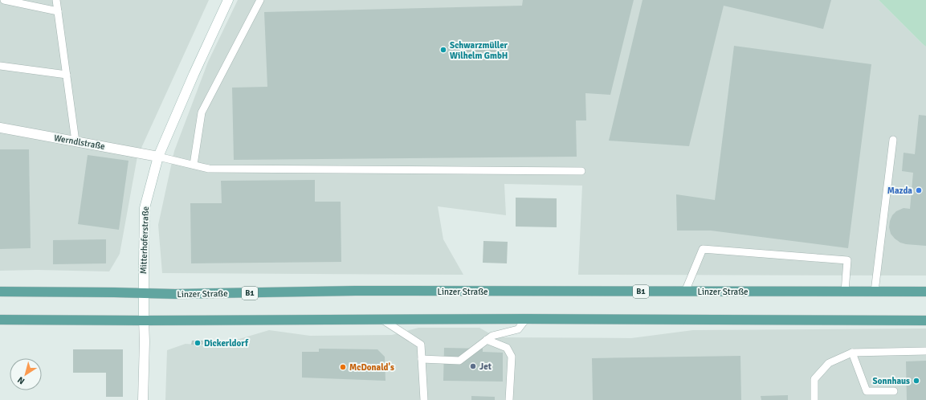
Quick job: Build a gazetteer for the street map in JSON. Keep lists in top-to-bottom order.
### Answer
{
  "streets": {
    "main road": [
      "Werndlstraße",
      "Mitterhoferstraße",
      "Linzer Straße",
      "B1"
    ]
  },
  "crossings": [
    ["Werndlstraße", "Mitterhoferstraße"],
    ["Mitterhoferstraße", "Linzer Straße"]
  ],
  "places": [
    "Schwarzmüller Wilhelm GmbH",
    "Mazda",
    "Dickerldorf",
    "Jet",
    "McDonald's",
    "Sonnhaus"
  ],
  "north": "bottom left"
}
